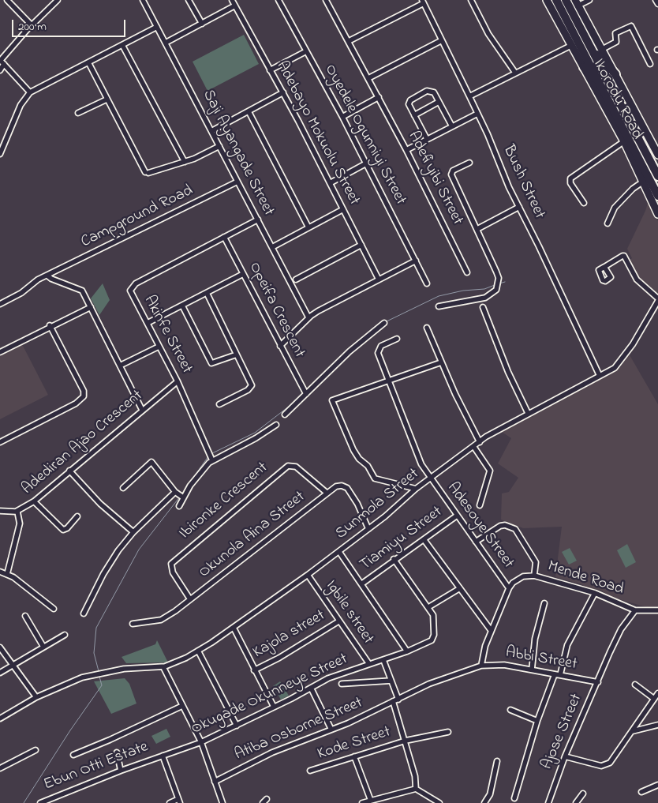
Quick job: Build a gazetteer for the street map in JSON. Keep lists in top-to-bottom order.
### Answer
{
  "streets": {
    "highway": ["Ikorodu Road"],
    "street": [
      "Adebayo Mokuolu Street",
      "Oyedele Ogunniyi Street",
      "Saji Ayangade Street",
      "Adefiyibi Street",
      "Bush Street",
      "Campground Road",
      "Opeifa Crescent",
      "Akinfe Street",
      "Adediran Ajao Crescent",
      "Ibironke Crescent",
      "Sunmola Street",
      "Adesoye Street",
      "Okunola Aina Street",
      "Tiamiyu Street",
      "Mende Road",
      "Igbile street",
      "Kajola street",
      "Abbi Street",
      "Okugade Okunneye Street",
      "Atiba Osborne Street",
      "Ajose Street",
      "Kode Street",
      "Ebun Otti Estate"
    ]
  },
  "crossings": [
    ["Saji Ayangade Street", "Campground Road"],
    ["Saji Ayangade Street", "Akinfe Street"],
    ["Bush Street", "Sunmola Street"],
    ["Opeifa Crescent", "Akinfe Street"],
    ["Akinfe Street", "Adediran Ajao Crescent"],
    ["Ibironke Crescent", "Okunola Aina Street"],
    ["Sunmola Street", "Adesoye Street"],
    ["Sunmola Street", "Okunola Aina Street"],
    ["Sunmola Street", "Igbile street"],
    ["Adesoye Street", "Tiamiyu Street"],
    ["Adesoye Street", "Mende Road"],
    ["Tiamiyu Street", "Okugade Okunneye Street"],
    ["Mende Road", "Ajose Street"],
    ["Igbile street", "Kajola street"],
    ["Igbile street", "Okugade Okunneye Street"],
    ["Abbi Street", "Atiba Osborne Street"],
    ["Abbi Street", "Ajose Street"],
    ["Okugade Okunneye Street", "Ebun Otti Estate"]
  ],
  "scale_bar": "200 m"
}
